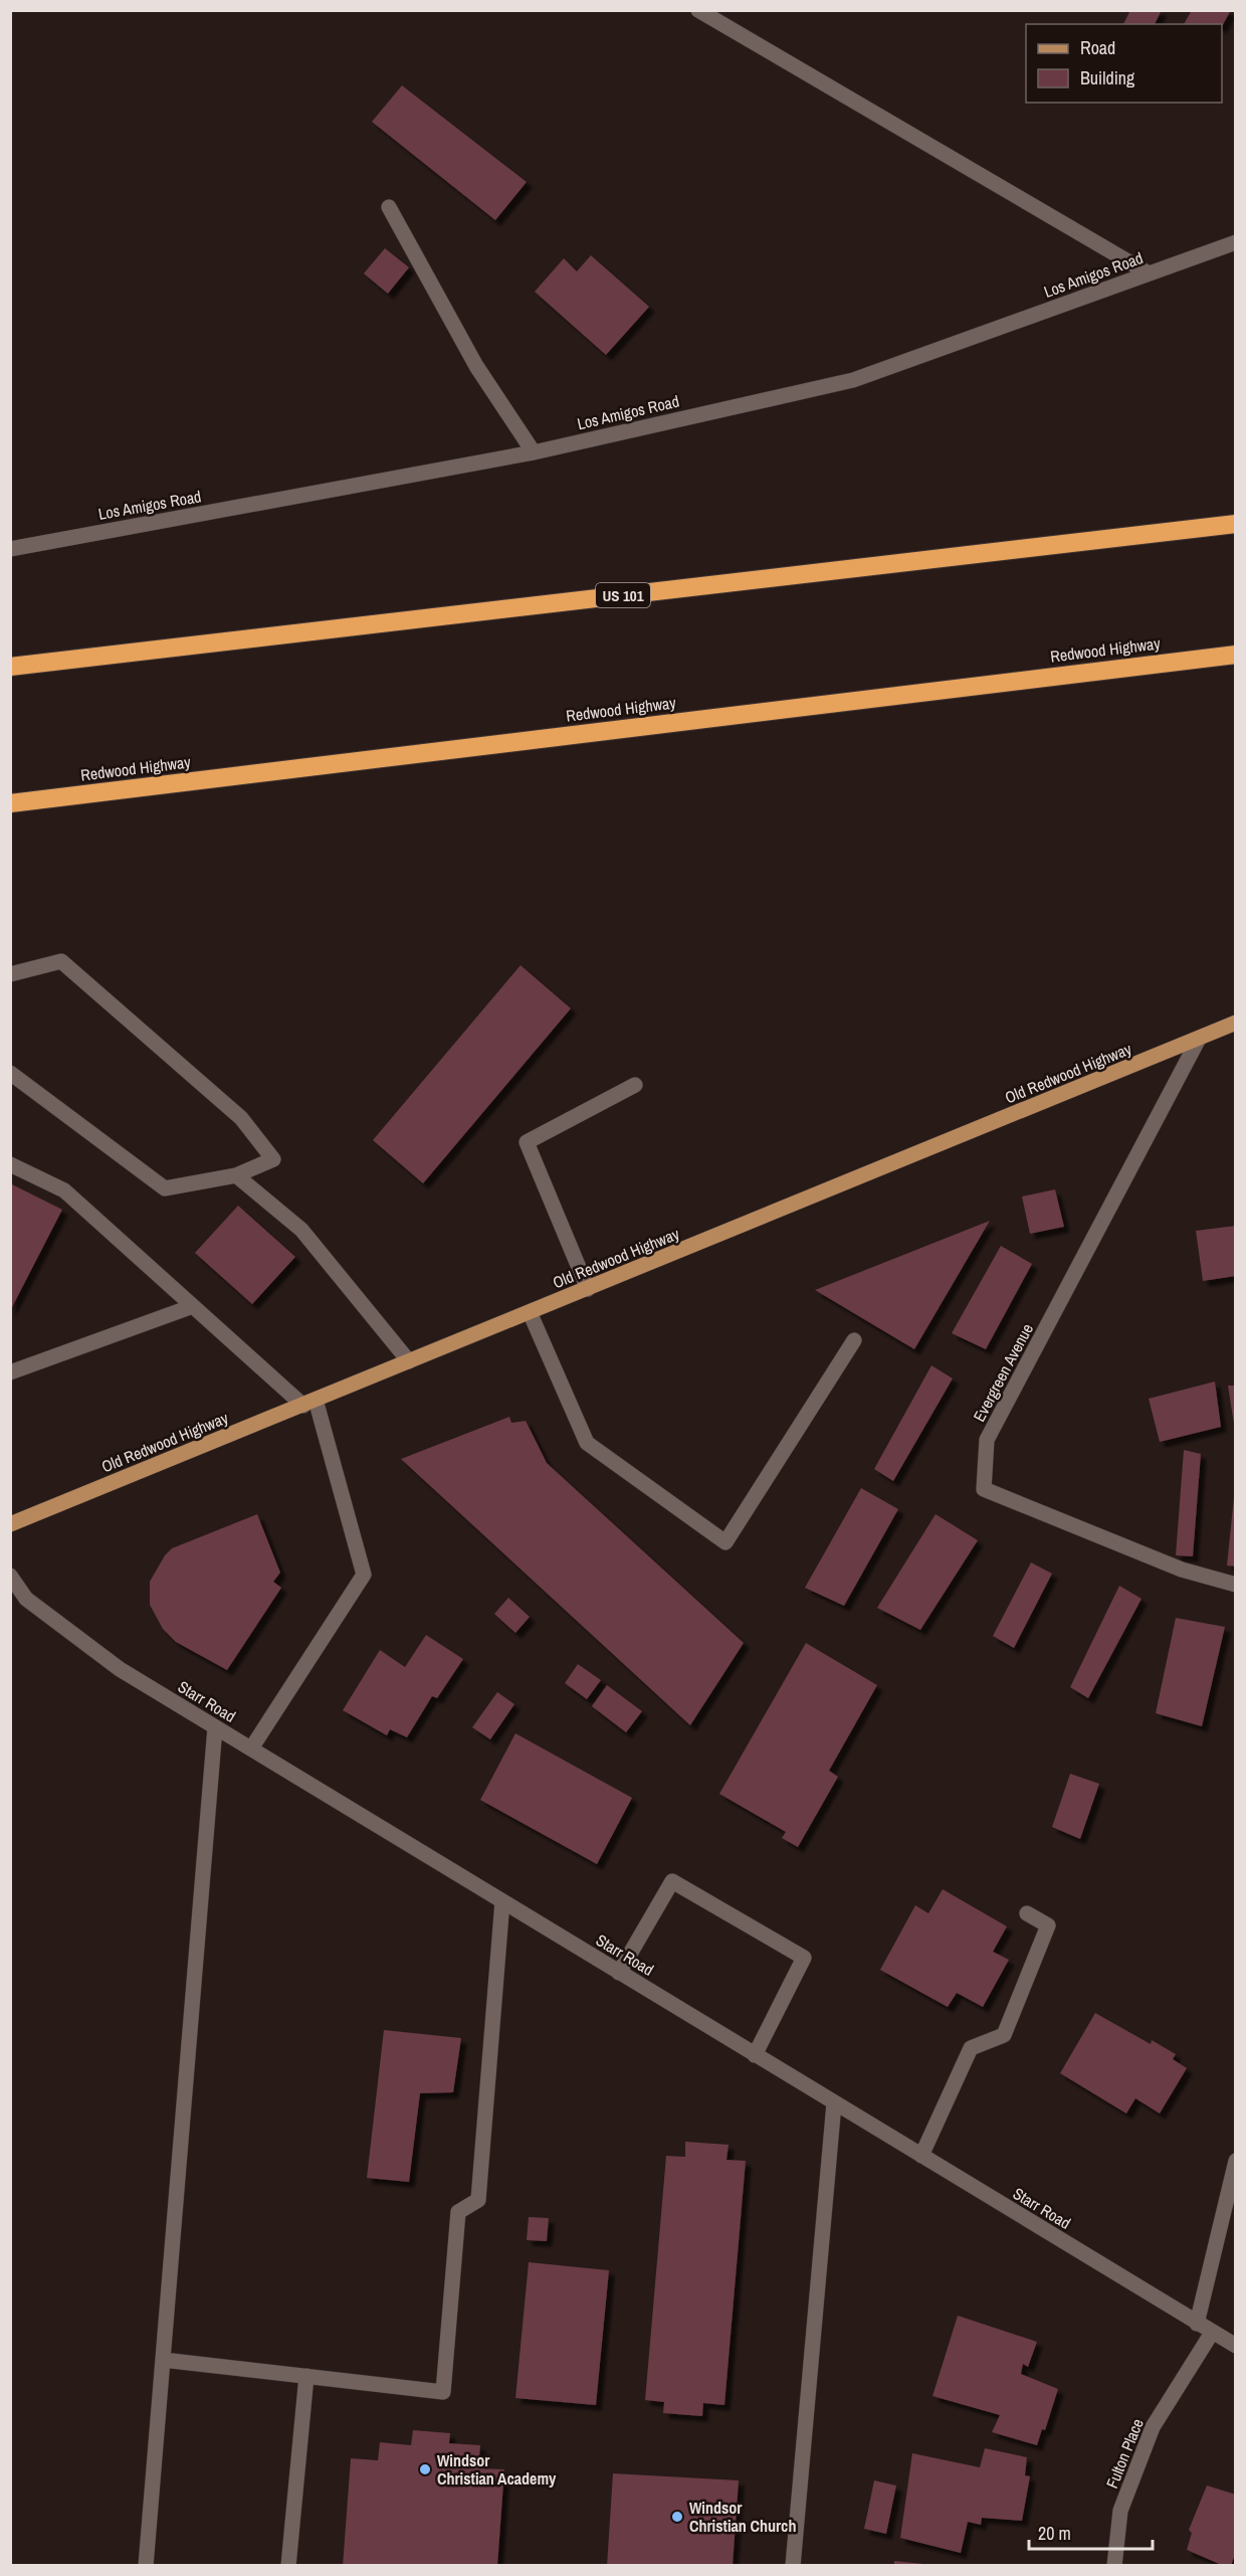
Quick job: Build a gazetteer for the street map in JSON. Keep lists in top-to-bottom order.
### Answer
{
  "streets": {
    "highway": ["US 101", "Redwood Highway"],
    "main road": ["Old Redwood Highway"],
    "street": [
      "Los Amigos Road",
      "Evergreen Avenue",
      "Starr Road",
      "Fulton Place"
    ]
  },
  "crossings": [
    ["Old Redwood Highway", "Evergreen Avenue"],
    ["Starr Road", "Fulton Place"]
  ],
  "places": ["Windsor Christian Academy", "Windsor Christian Church"],
  "legend": ["Road", "Building"],
  "scale_bar": "20 m"
}
